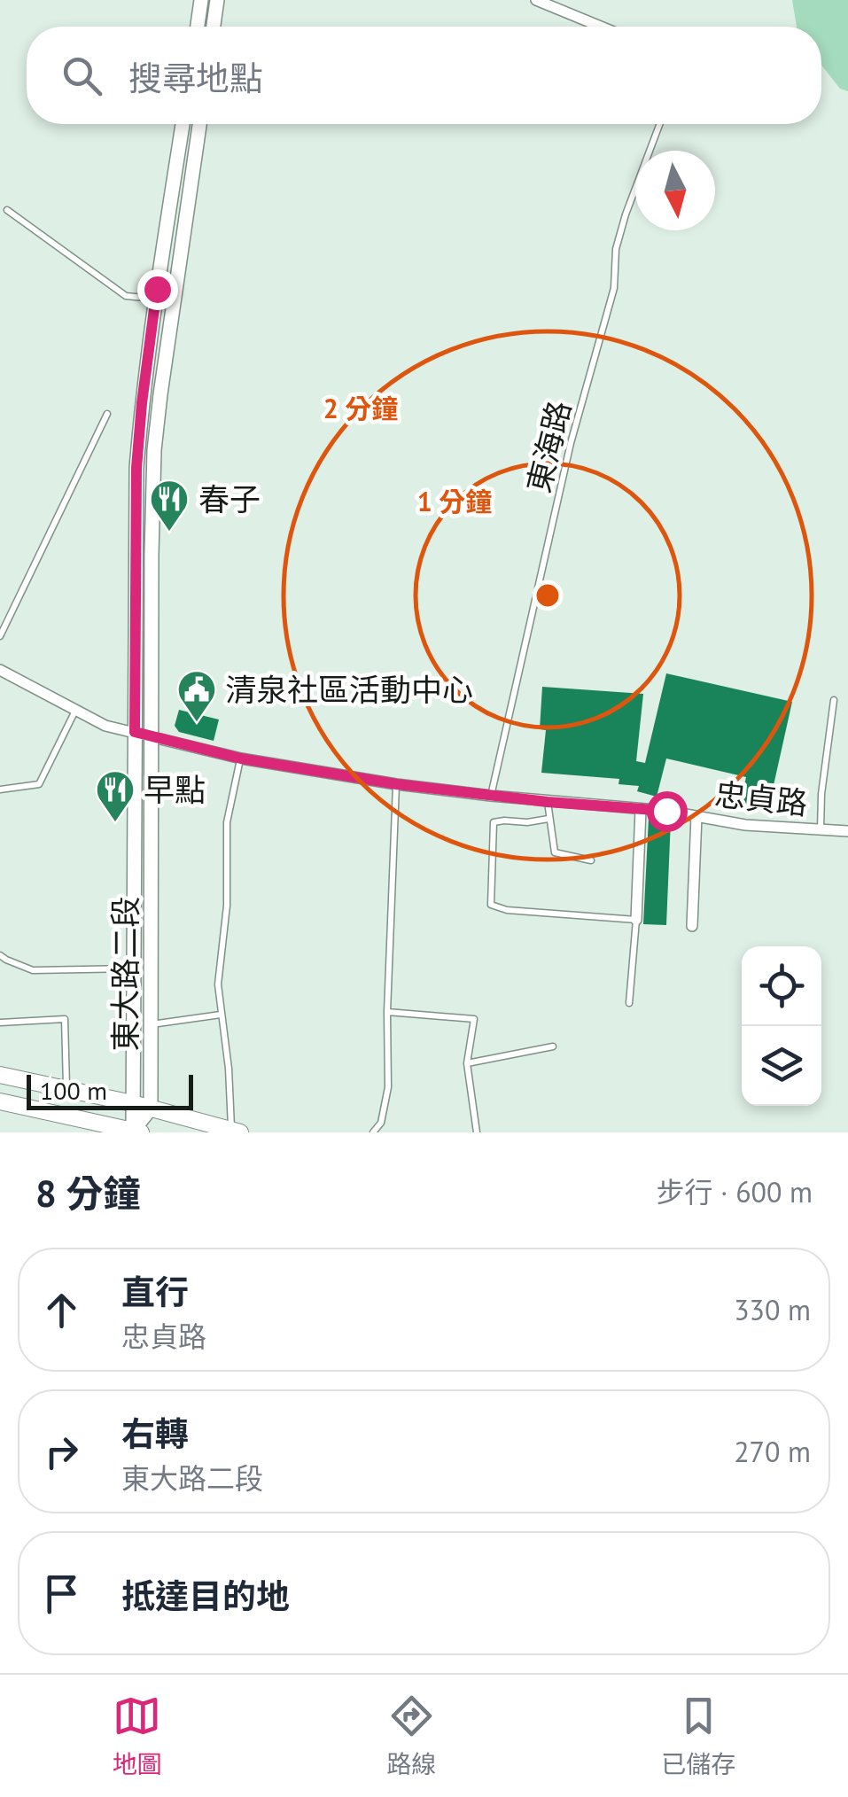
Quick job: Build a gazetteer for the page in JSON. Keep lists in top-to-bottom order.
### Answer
{
  "streets": {
    "street": ["忠貞路", "東大路二段"],
    "lane": ["東海路"]
  },
  "crossings": [
    ["東海路", "忠貞路"],
    ["忠貞路", "東大路二段"]
  ],
  "places": {
    "restaurant": ["春子", "早點"],
    "public building": ["清泉社區活動中心"]
  },
  "scale_bar": "100 m",
  "north": "bottom",
  "page": {
    "search": "搜尋地點",
    "scale": "100 m",
    "heading": ["8 分鐘", "步行 · 600 m"],
    "list": [
      ["直行", "忠貞路", "330 m"],
      ["右轉", "東大路二段", "270 m"],
      "抵達目的地"
    ],
    "nav": ["地圖", "路線", "已儲存"]
  },
  "rings": ["2 分鐘", "1 分鐘"]
}
